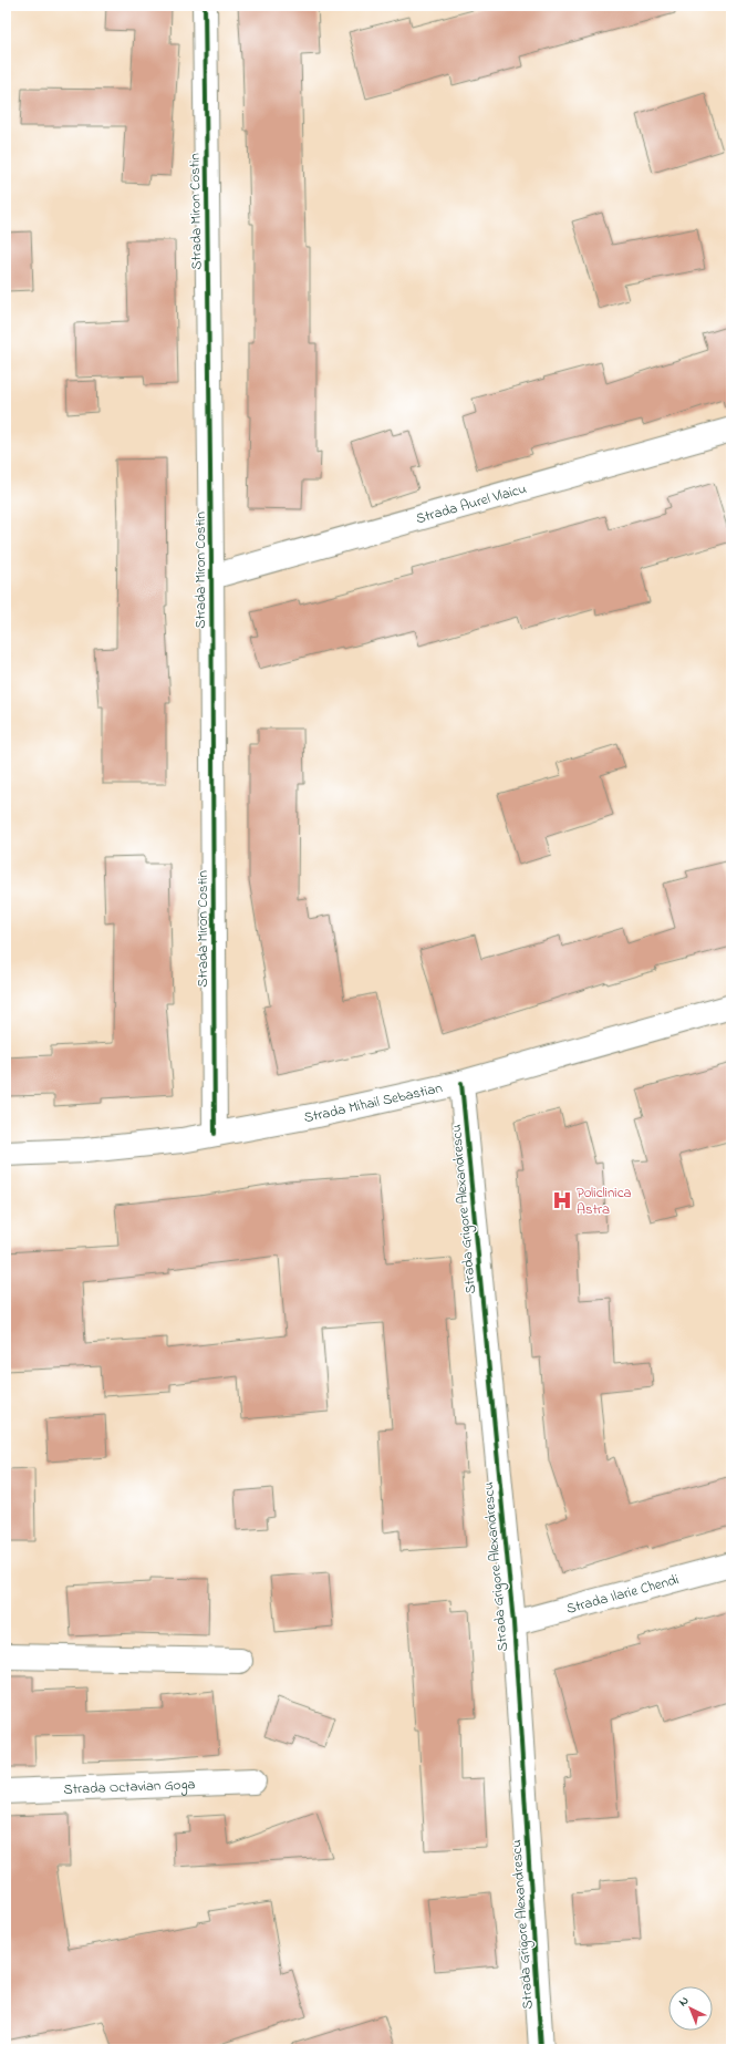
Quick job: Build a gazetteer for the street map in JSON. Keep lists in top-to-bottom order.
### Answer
{
  "streets": {
    "street": [
      "Strada Miron Costin",
      "Strada Aurel Vlaicu",
      "Strada Mihail Sebastian",
      "Strada Grigore Alexandrescu",
      "Strada Ilarie Chendi",
      "Strada Octavian Goga"
    ]
  },
  "crossings": [
    ["Strada Miron Costin", "Strada Aurel Vlaicu"],
    ["Strada Miron Costin", "Strada Mihail Sebastian"],
    ["Strada Mihail Sebastian", "Strada Grigore Alexandrescu"],
    ["Strada Grigore Alexandrescu", "Strada Ilarie Chendi"]
  ],
  "places": {
    "hospital": ["Policlinica Astra"]
  },
  "north": "top left"
}
